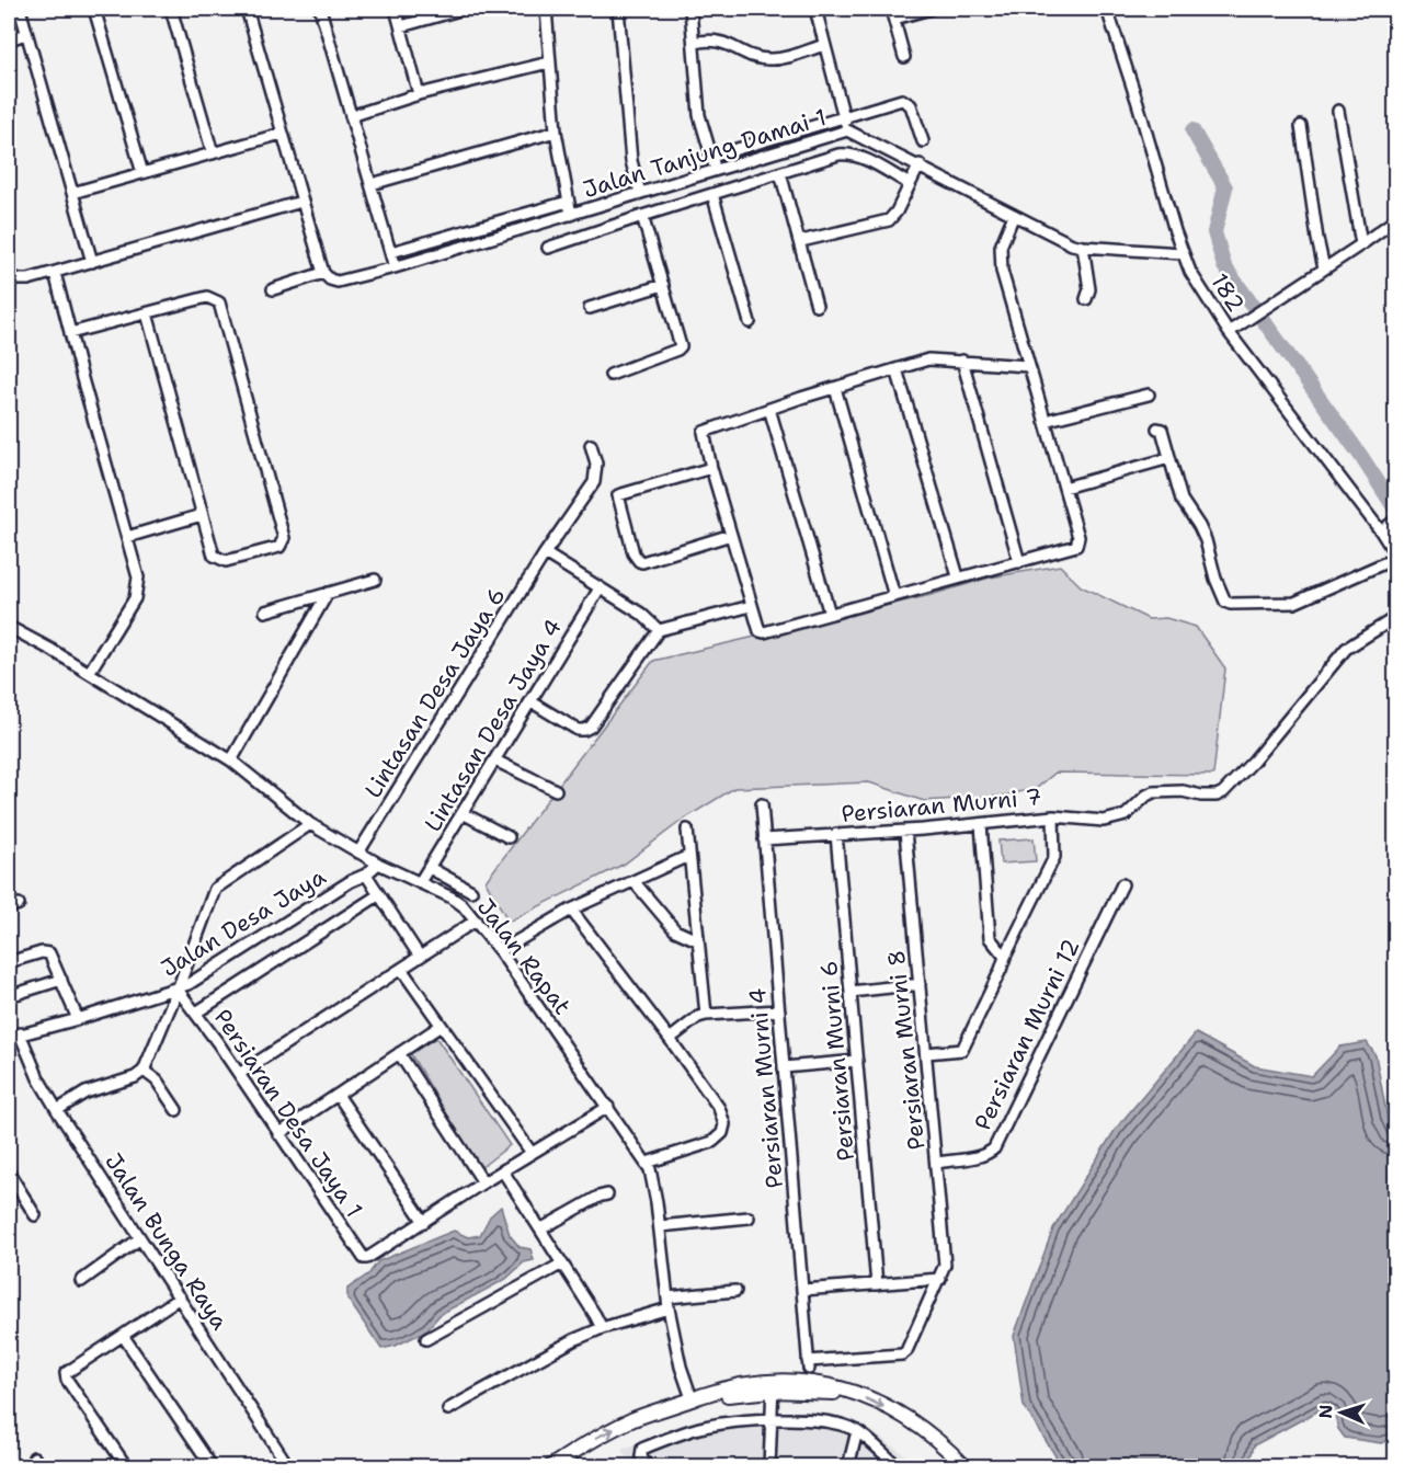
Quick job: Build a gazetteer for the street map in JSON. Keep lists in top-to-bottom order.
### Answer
{
  "streets": {
    "street": [
      "Jalan Tanjung Damai 1",
      "182",
      "Lintasan Desa Jaya 6",
      "Lintasan Desa Jaya 4",
      "Persiaran Murni 7",
      "Jalan Desa Jaya",
      "Jalan Rapat",
      "Persiaran Murni 12",
      "Persiaran Murni 8",
      "Persiaran Murni 6",
      "Persiaran Murni 4",
      "Persiaran Desa Jaya 1",
      "Jalan Bunga Raya"
    ]
  },
  "crossings": [
    ["Jalan Tanjung Damai 1", "182"],
    ["Lintasan Desa Jaya 6", "Jalan Rapat"],
    ["Lintasan Desa Jaya 4", "Jalan Rapat"],
    ["Persiaran Murni 7", "Persiaran Murni 8"],
    ["Persiaran Murni 7", "Persiaran Murni 6"],
    ["Persiaran Murni 7", "Persiaran Murni 4"],
    ["Jalan Desa Jaya", "Jalan Rapat"],
    ["Jalan Desa Jaya", "Persiaran Desa Jaya 1"],
    ["Jalan Desa Jaya", "Jalan Bunga Raya"],
    ["Persiaran Murni 12", "Persiaran Murni 8"]
  ],
  "north": "left"
}
